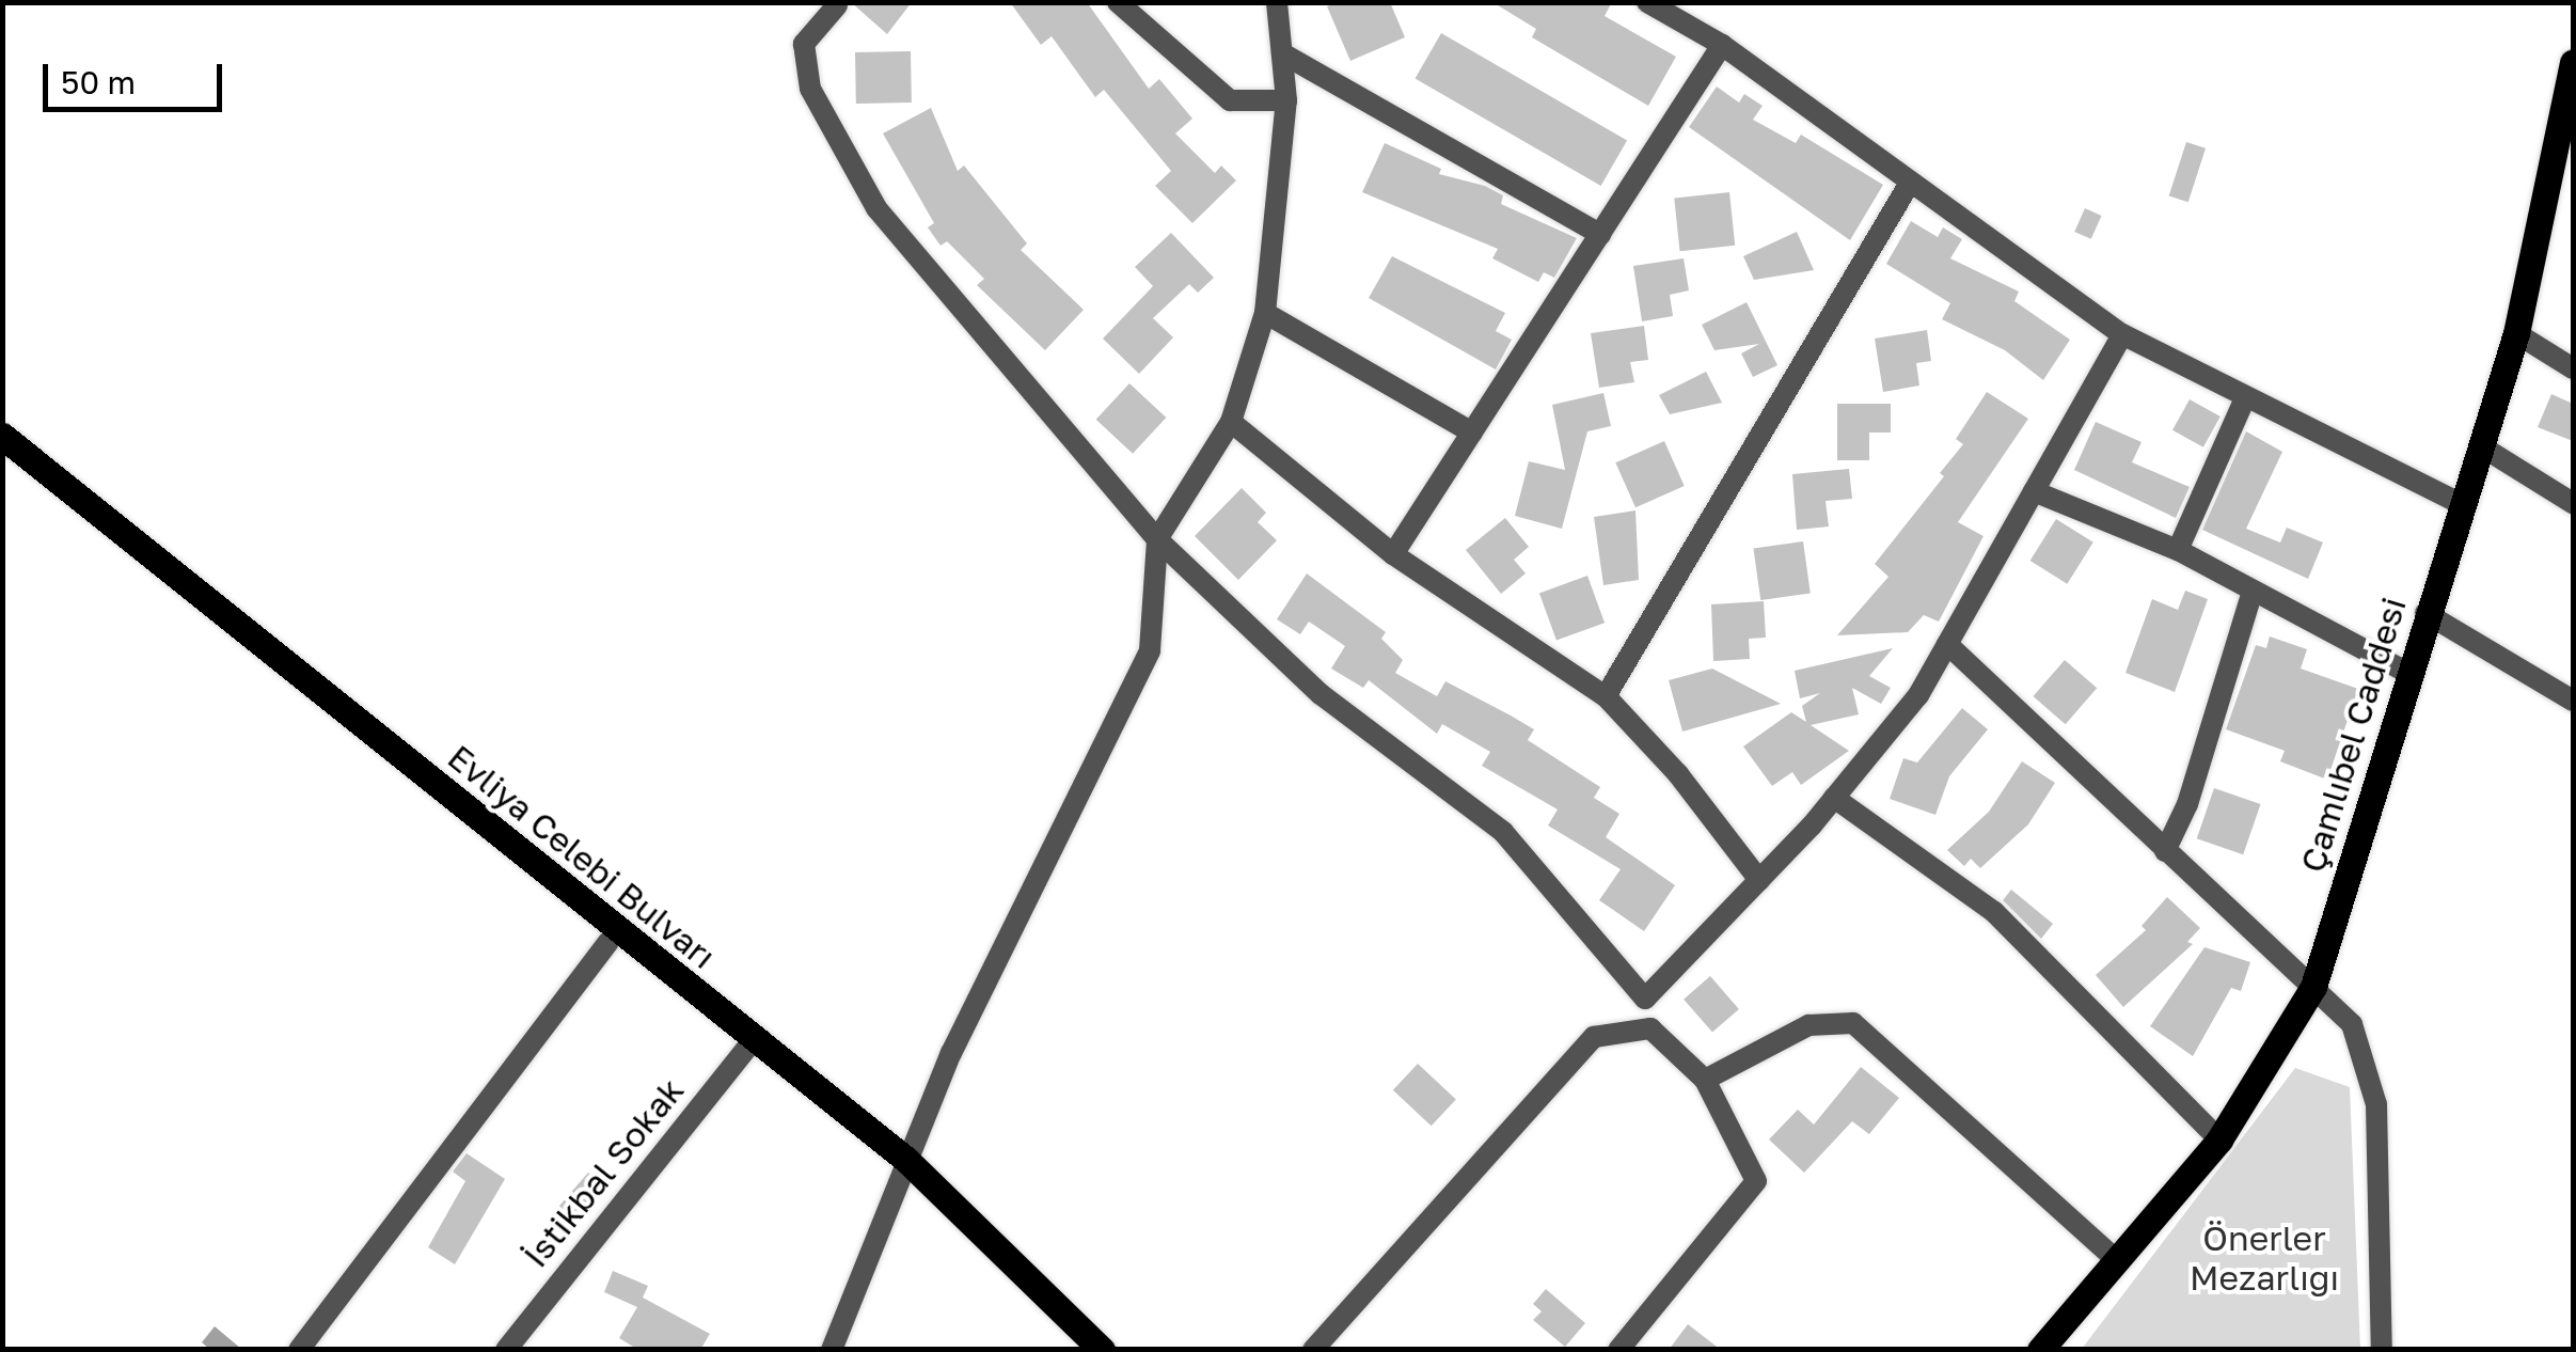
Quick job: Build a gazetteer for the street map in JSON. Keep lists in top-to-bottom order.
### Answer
{
  "streets": {
    "main road": ["Çamlıbel Caddesi", "Evliya Celebi Bulvarı"],
    "street": ["İstikbal Sokak"]
  },
  "crossings": [
    ["Evliya Celebi Bulvarı", "İstikbal Sokak"]
  ],
  "parks": ["Önerler Mezarlığı"],
  "scale_bar": "50 m"
}
